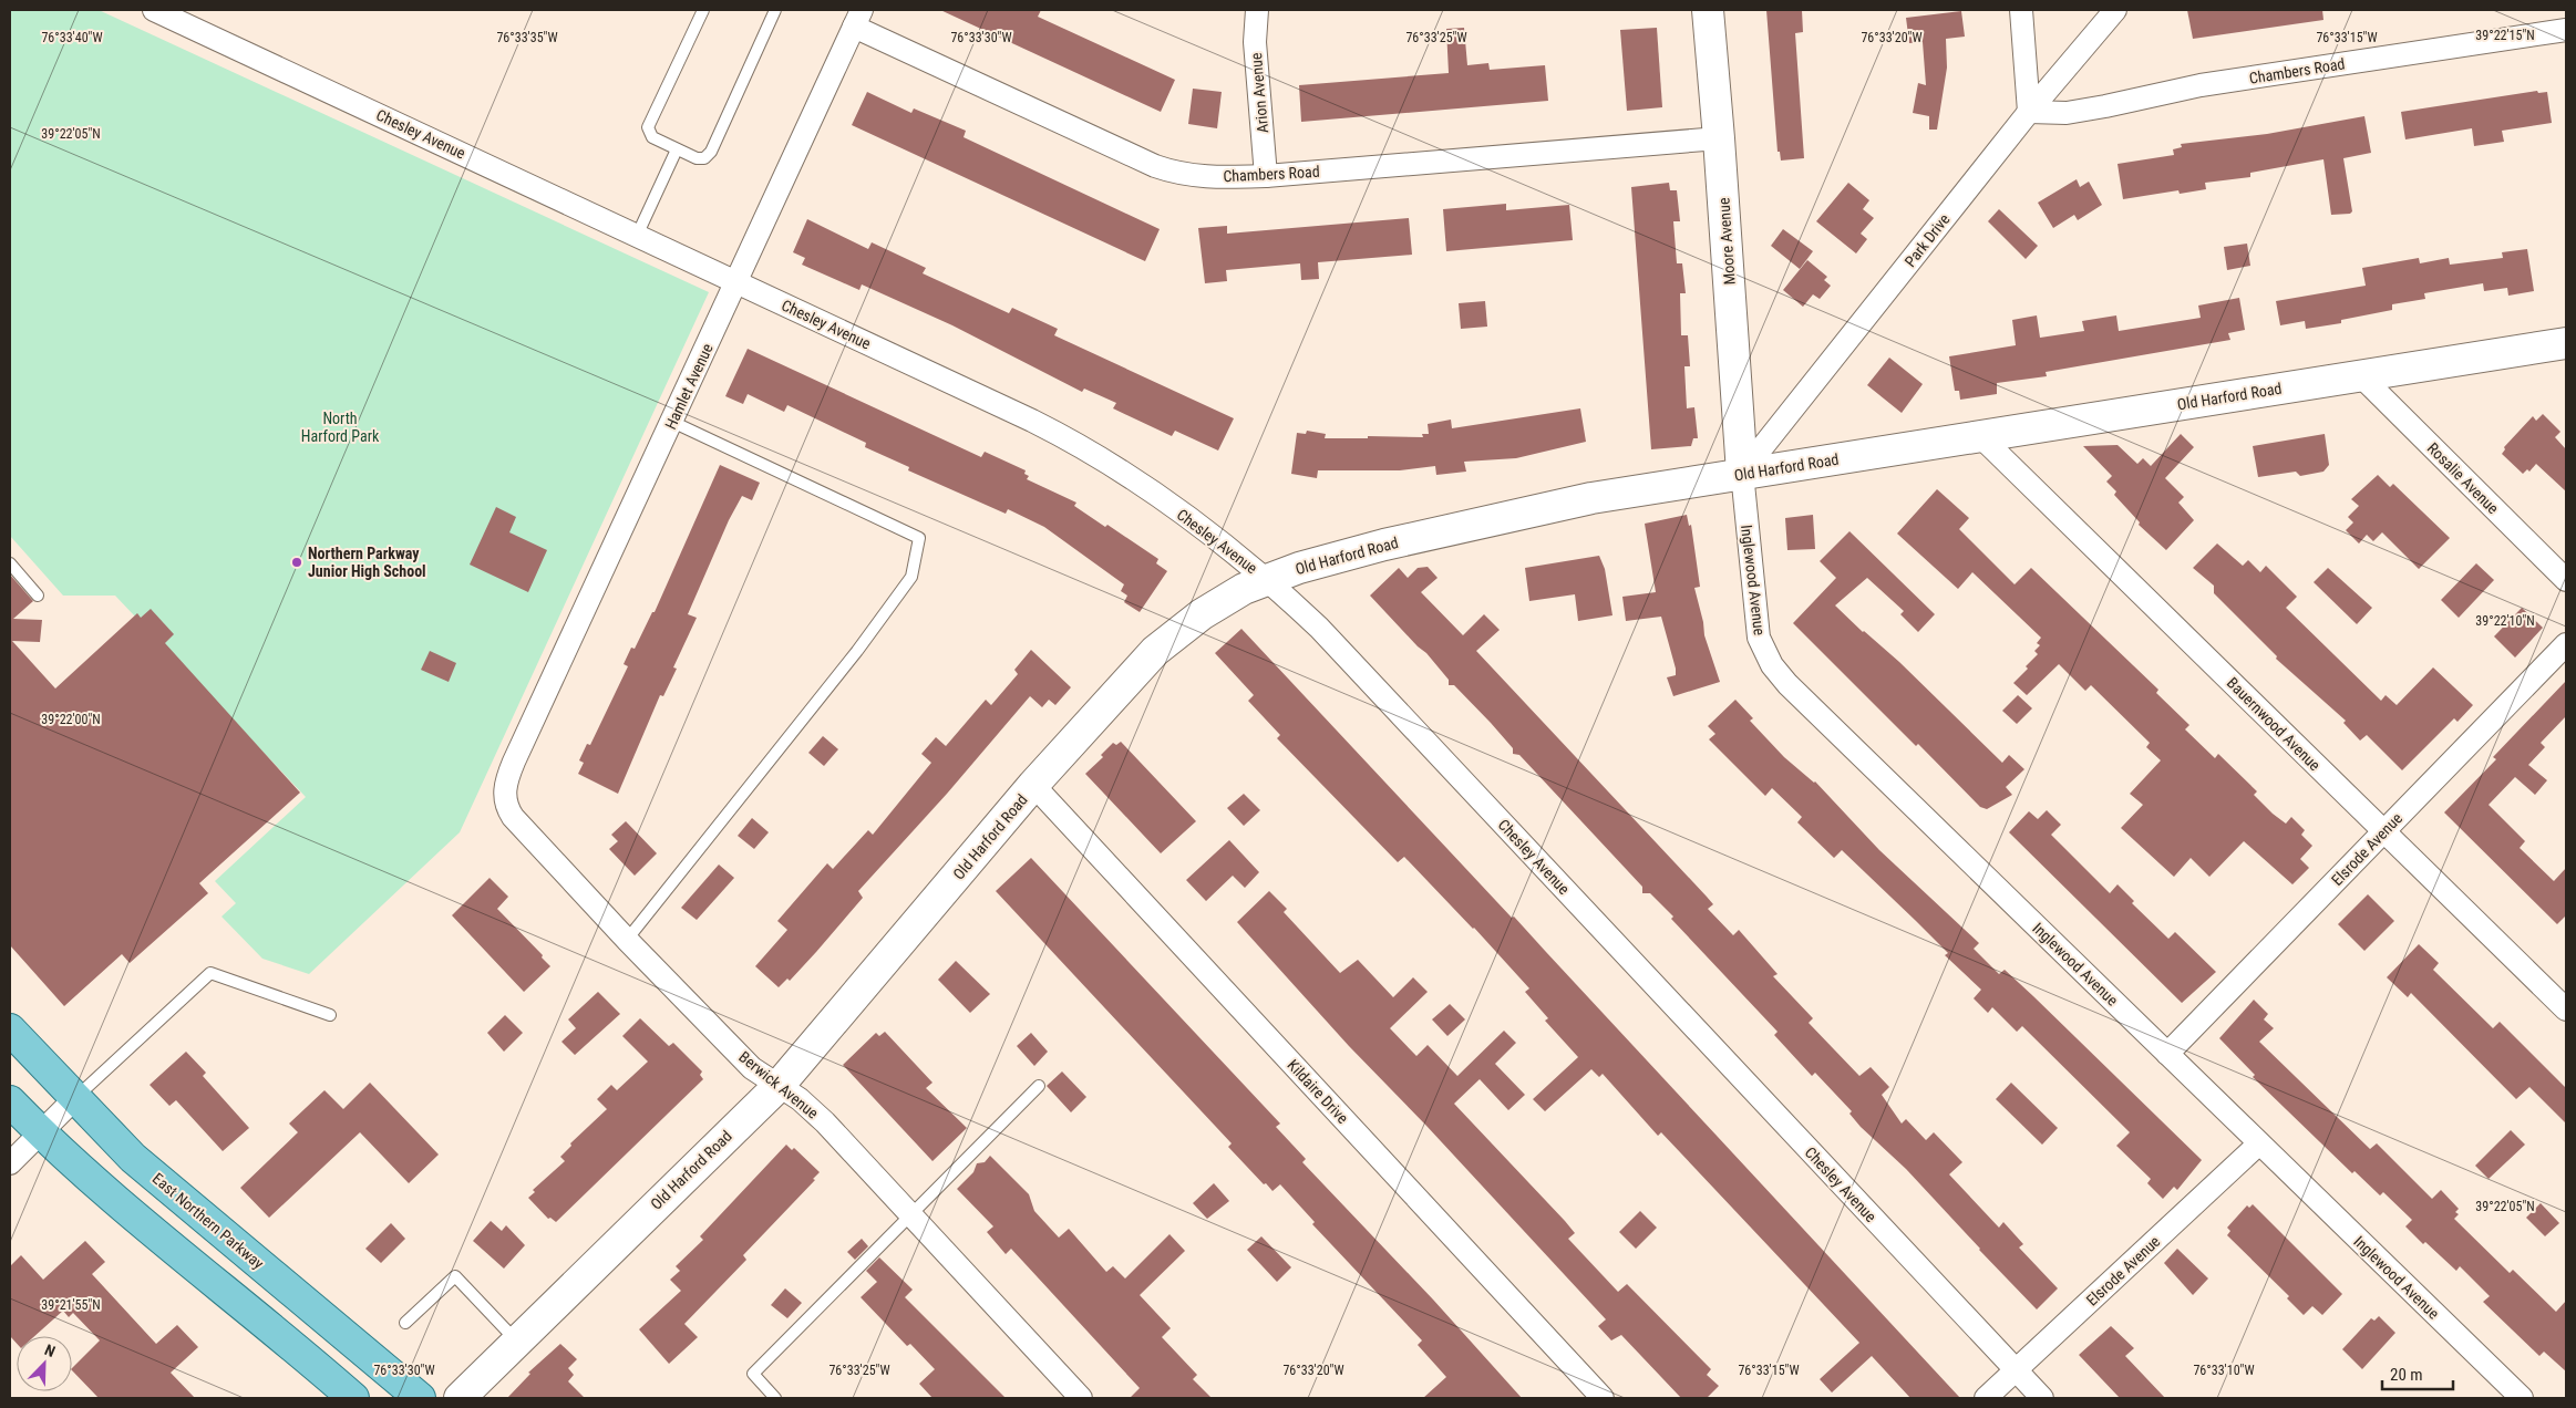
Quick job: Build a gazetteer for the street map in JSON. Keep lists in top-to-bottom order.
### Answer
{
  "streets": {
    "main road": ["East Northern Parkway"],
    "street": [
      "Chambers Road",
      "Arion Avenue",
      "Chesley Avenue",
      "Park Drive",
      "Moore Avenue",
      "Hamlet Avenue",
      "Old Harford Road",
      "Rosalie Avenue",
      "Inglewood Avenue",
      "Bauernwood Avenue",
      "Elsrode Avenue",
      "Berwick Avenue",
      "Kildaire Drive"
    ]
  },
  "crossings": [
    ["Chambers Road", "Arion Avenue"],
    ["Chambers Road", "Park Drive"],
    ["Chambers Road", "Moore Avenue"],
    ["Chambers Road", "Hamlet Avenue"],
    ["Chesley Avenue", "Hamlet Avenue"],
    ["Chesley Avenue", "Old Harford Road"],
    ["Chesley Avenue", "Elsrode Avenue"],
    ["Park Drive", "Moore Avenue"],
    ["Park Drive", "Old Harford Road"],
    ["Park Drive", "Inglewood Avenue"],
    ["Moore Avenue", "Old Harford Road"],
    ["Moore Avenue", "Inglewood Avenue"],
    ["Hamlet Avenue", "Berwick Avenue"],
    ["Old Harford Road", "Rosalie Avenue"],
    ["Old Harford Road", "Inglewood Avenue"],
    ["Old Harford Road", "Bauernwood Avenue"],
    ["Old Harford Road", "Berwick Avenue"],
    ["Old Harford Road", "Kildaire Drive"],
    ["Inglewood Avenue", "Elsrode Avenue"],
    ["Bauernwood Avenue", "Elsrode Avenue"]
  ],
  "parks": ["North Harford Park"],
  "places": ["Northern Parkway Junior High School"],
  "scale_bar": "20 m",
  "north": "top right",
  "coordinates": [
    "39°22'15\"N",
    "76°33'40\"W",
    "76°33'35\"W",
    "76°33'30\"W",
    "76°33'25\"W",
    "76°33'20\"W",
    "76°33'15\"W",
    "39°22'05\"N",
    "39°22'10\"N",
    "39°22'00\"N",
    "39°21'55\"N",
    "76°33'10\"W"
  ]
}
